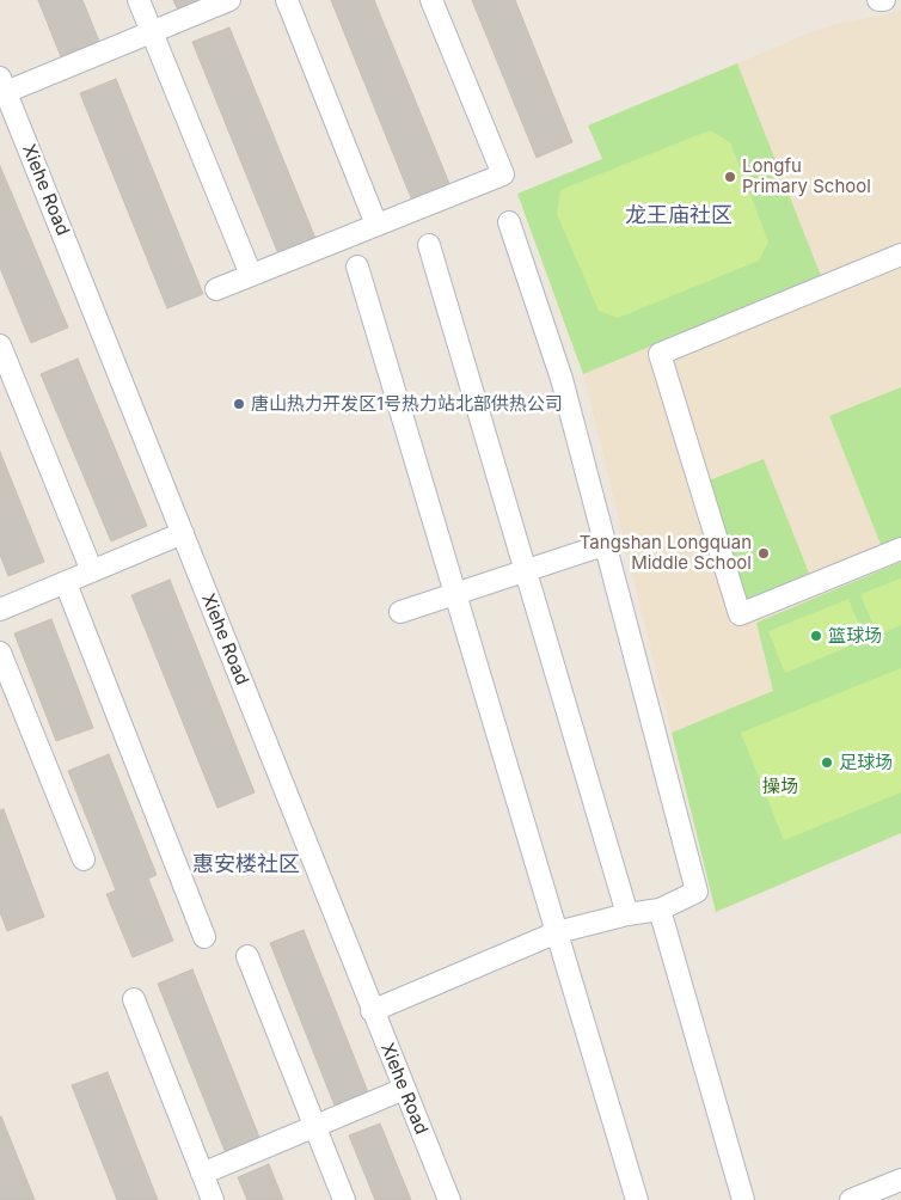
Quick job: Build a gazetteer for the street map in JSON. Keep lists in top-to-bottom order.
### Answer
{
  "streets": {
    "street": ["Xiehe Road"]
  },
  "districts": ["龙王庙社区", "惠安楼社区"],
  "parks": ["操场"],
  "places": [
    "Longfu Primary School",
    "唐山热力开发区1号热力站北部供热公司",
    "Tangshan Longquan Middle School",
    "篮球场",
    "足球场"
  ]
}
